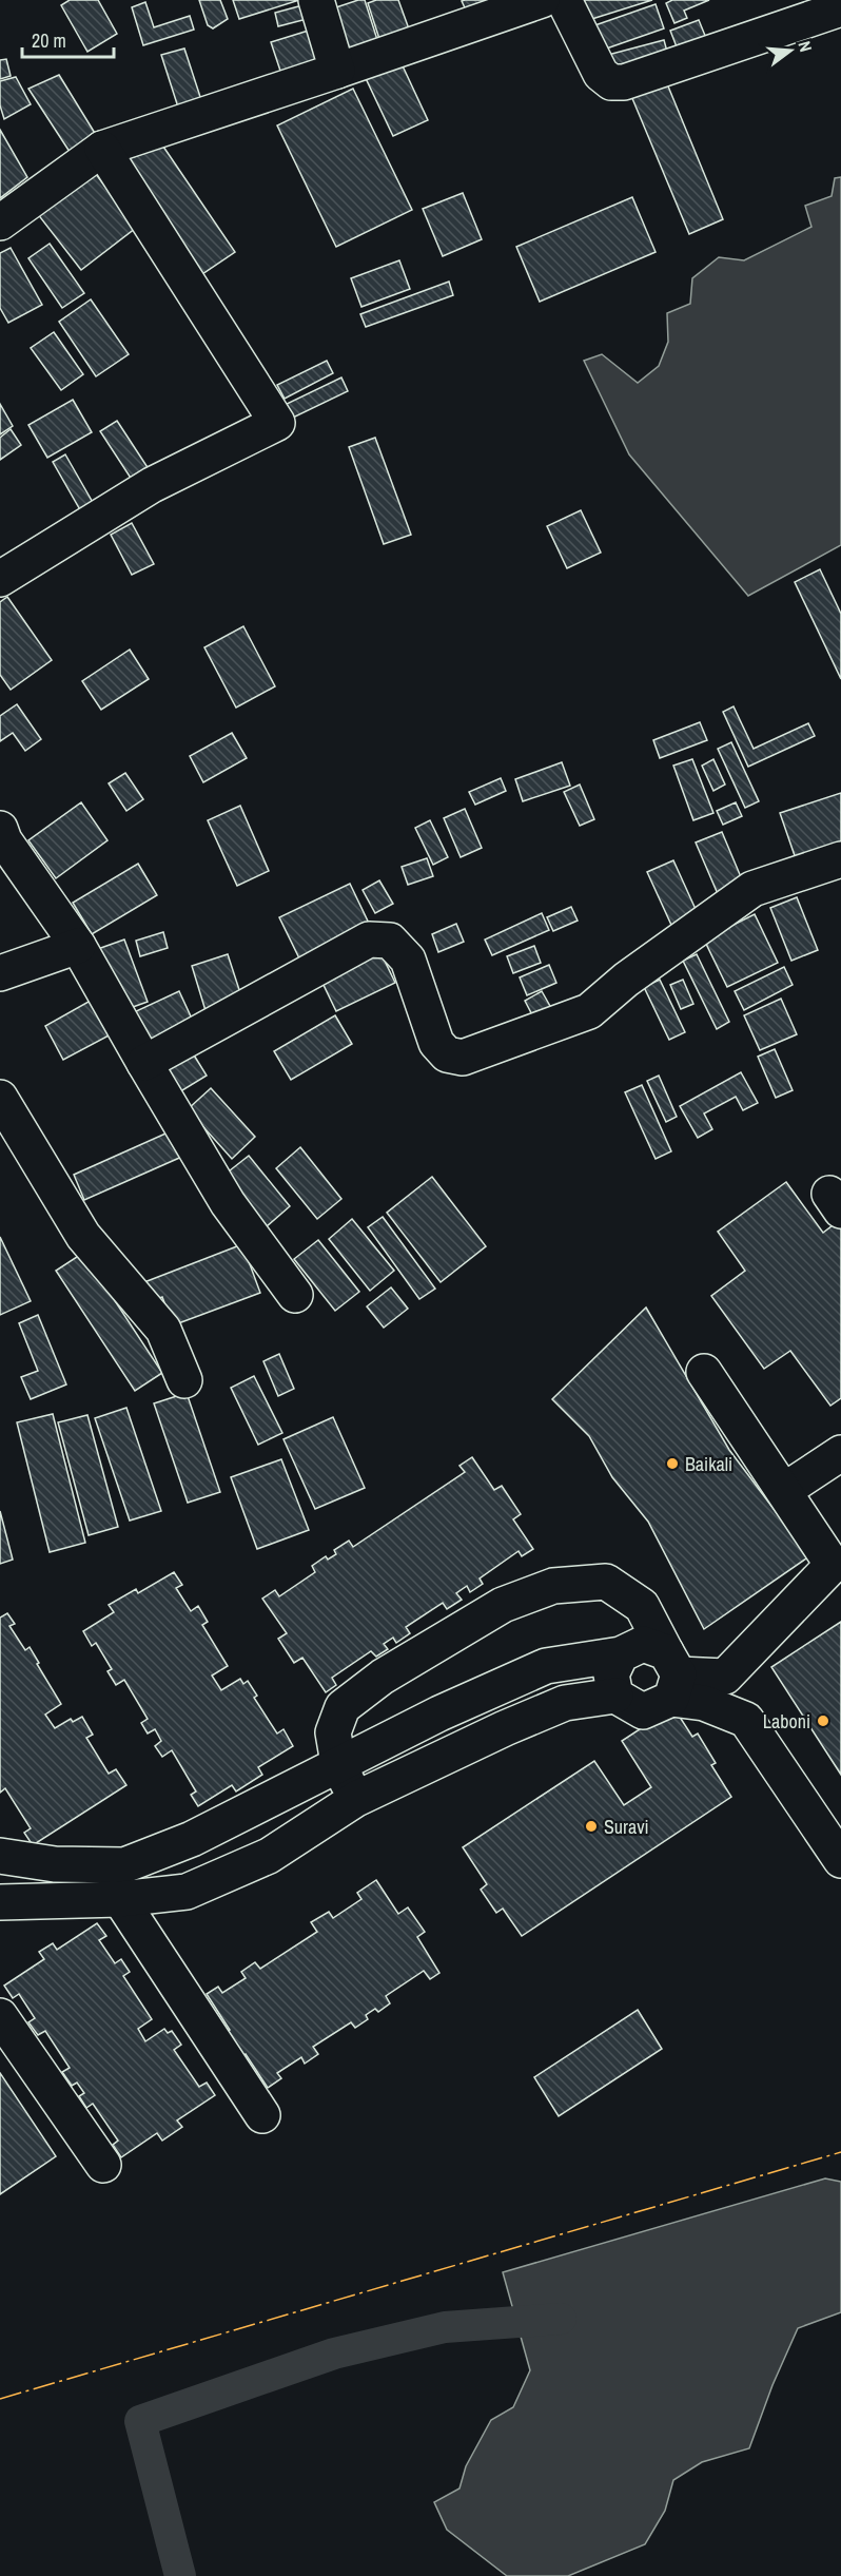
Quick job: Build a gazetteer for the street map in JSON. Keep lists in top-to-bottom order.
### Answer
{
  "places": ["Baikali", "Laboni", "Suravi"],
  "scale_bar": "20 m",
  "north": "right"
}
